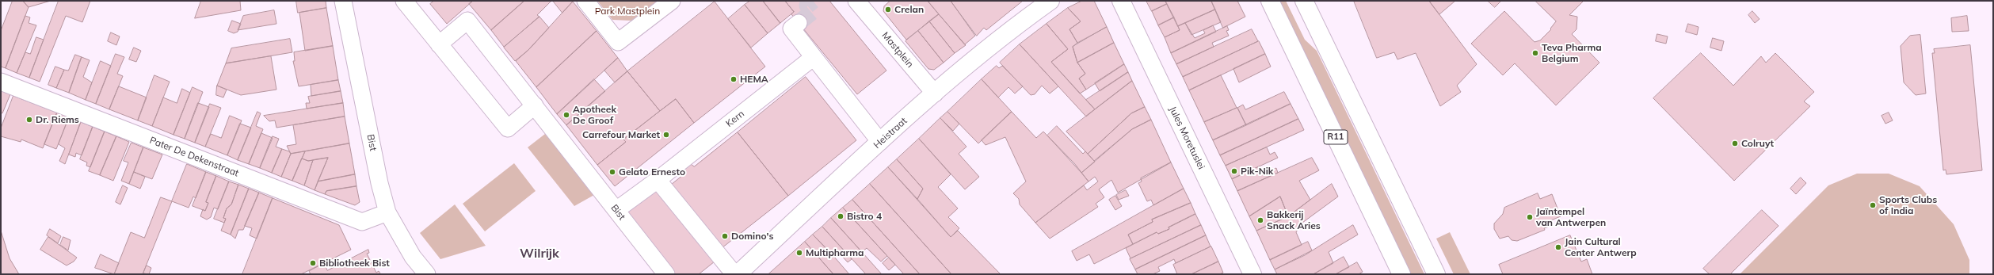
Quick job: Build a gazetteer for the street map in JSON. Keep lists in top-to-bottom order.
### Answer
{
  "streets": {
    "main road": ["Heistraat", "R11", "Jules Moretuslei"],
    "street": [
      "Mastplein",
      "Kern",
      "Bist",
      "Pater De Dekenstraat"
    ]
  },
  "crossings": [
    ["Mastplein", "Heistraat"],
    ["Kern", "Bist"],
    ["Bist", "Pater De Dekenstraat"]
  ],
  "districts": ["Wilrijk"],
  "parks": ["Park Mastplein"],
  "places": [
    "Crelan",
    "Teva Pharma Belgium",
    "HEMA",
    "Apotheek De Groof",
    "Dr. Riems",
    "Carrefour Market",
    "Colruyt",
    "Pik-Nik",
    "Gelato Ernesto",
    "Sports Clubs of India",
    "Bistro 4",
    "Jaïntempel van Antwerpen",
    "Bakkerij Snack Aries",
    "Domino's",
    "Jain Cultural Center Antwerp",
    "Multipharma",
    "Bibliotheek Bist"
  ]
}
